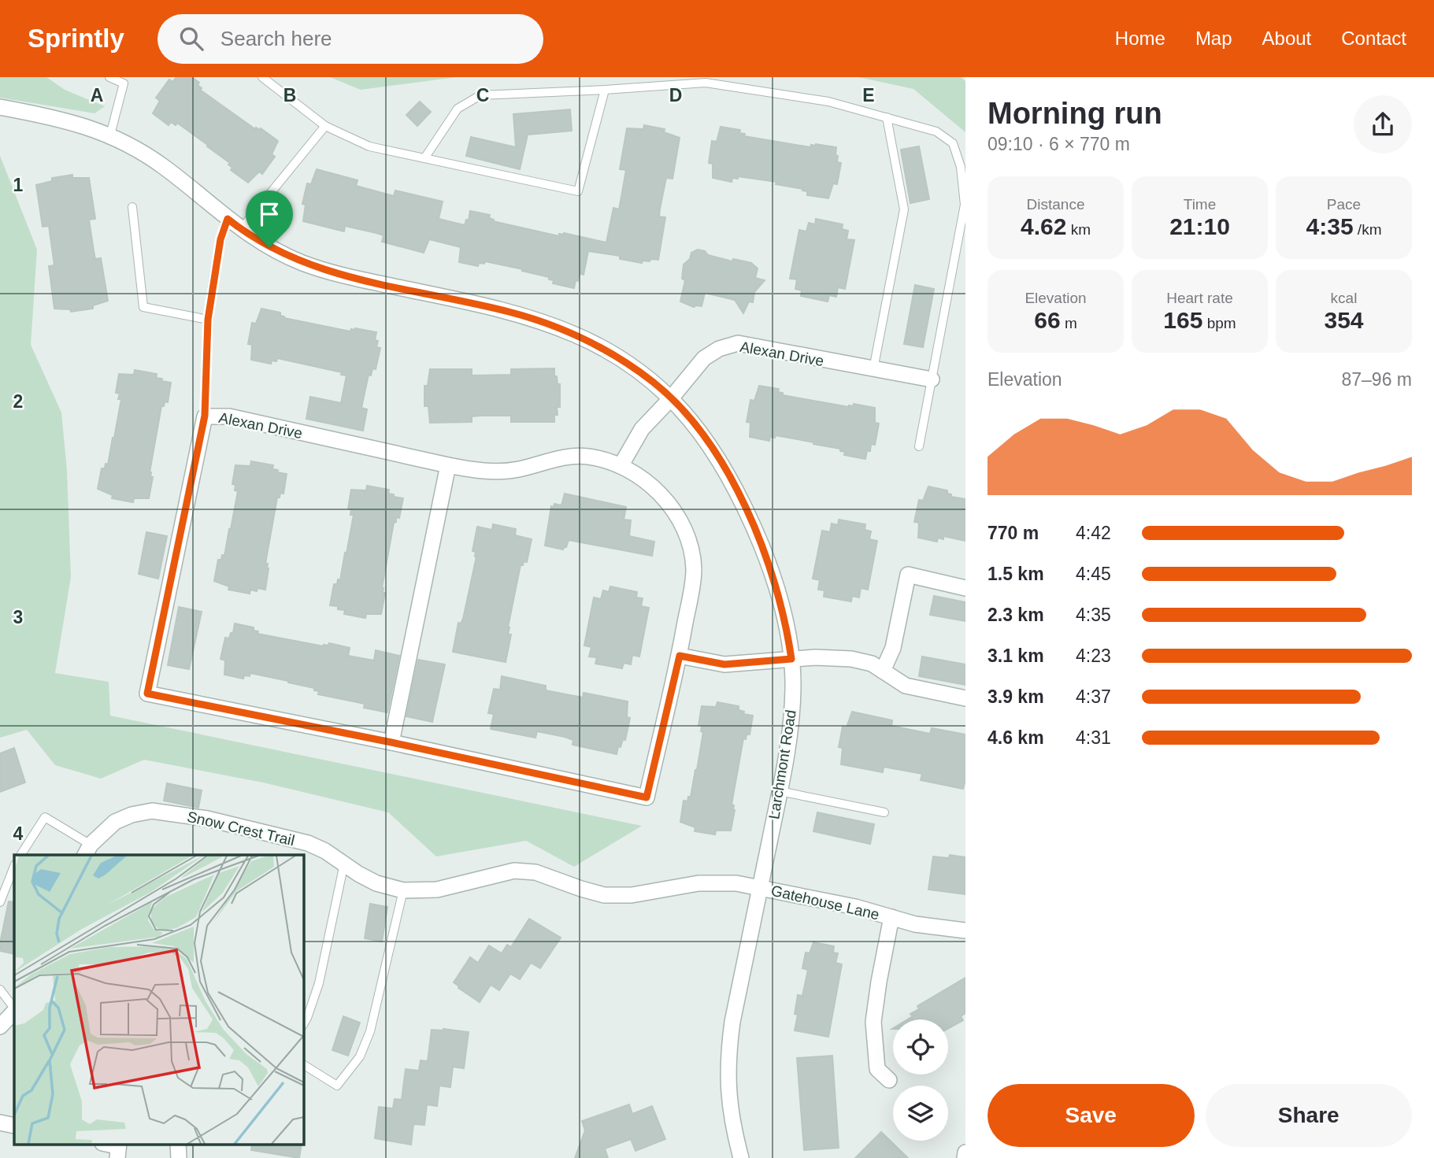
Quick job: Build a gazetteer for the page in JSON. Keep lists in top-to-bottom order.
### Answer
{
  "streets": {
    "street": [
      "Alexan Drive",
      "Larchmont Road",
      "Snow Crest Trail",
      "Gatehouse Lane"
    ]
  },
  "crossings": [
    ["Alexan Drive", "Larchmont Road"],
    ["Larchmont Road", "Snow Crest Trail"],
    ["Larchmont Road", "Gatehouse Lane"],
    ["Snow Crest Trail", "Gatehouse Lane"]
  ],
  "page": {
    "header": "Sprintly",
    "search": "Search here",
    "nav": [
      "Home",
      "Map",
      "About",
      "Contact"
    ],
    "heading": ["Morning run", "09:10 · 6 × 770 m"],
    "stats": [
      ["Distance", "4.62 km"],
      ["Time", "21:10"],
      ["Pace", "4:35 /km"],
      ["Elevation", "66 m"],
      ["Heart rate", "165 bpm"],
      ["kcal", "354"]
    ],
    "chart": ["Elevation", "87–96 m"],
    "list": [
      {
        "name": "770 m",
        "note": "4:42"
      },
      {
        "name": "1.5 km",
        "note": "4:45"
      },
      {
        "name": "2.3 km",
        "note": "4:35"
      },
      {
        "name": "3.1 km",
        "note": "4:23"
      },
      {
        "name": "3.9 km",
        "note": "4:37"
      },
      {
        "name": "4.6 km",
        "note": "4:31"
      }
    ],
    "buttons": ["Save", "Share"]
  },
  "grid": {
    "columns": [
      "A",
      "B",
      "C",
      "D",
      "E"
    ],
    "rows": [
      "1",
      "2",
      "3",
      "4"
    ]
  }
}
